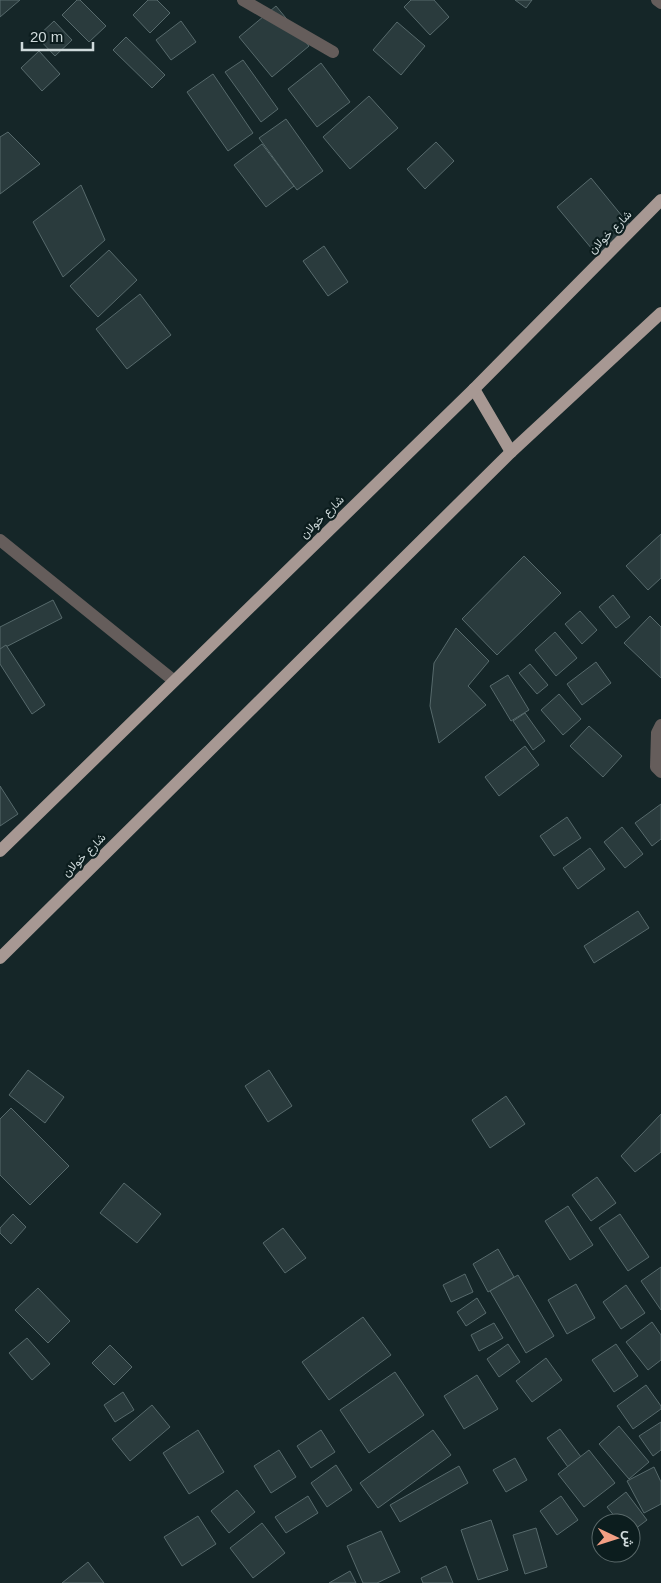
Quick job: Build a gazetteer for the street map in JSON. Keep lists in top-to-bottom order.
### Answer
{
  "streets": {
    "main road": ["شارع خولان"]
  },
  "scale_bar": "20 m",
  "north": "right"
}
